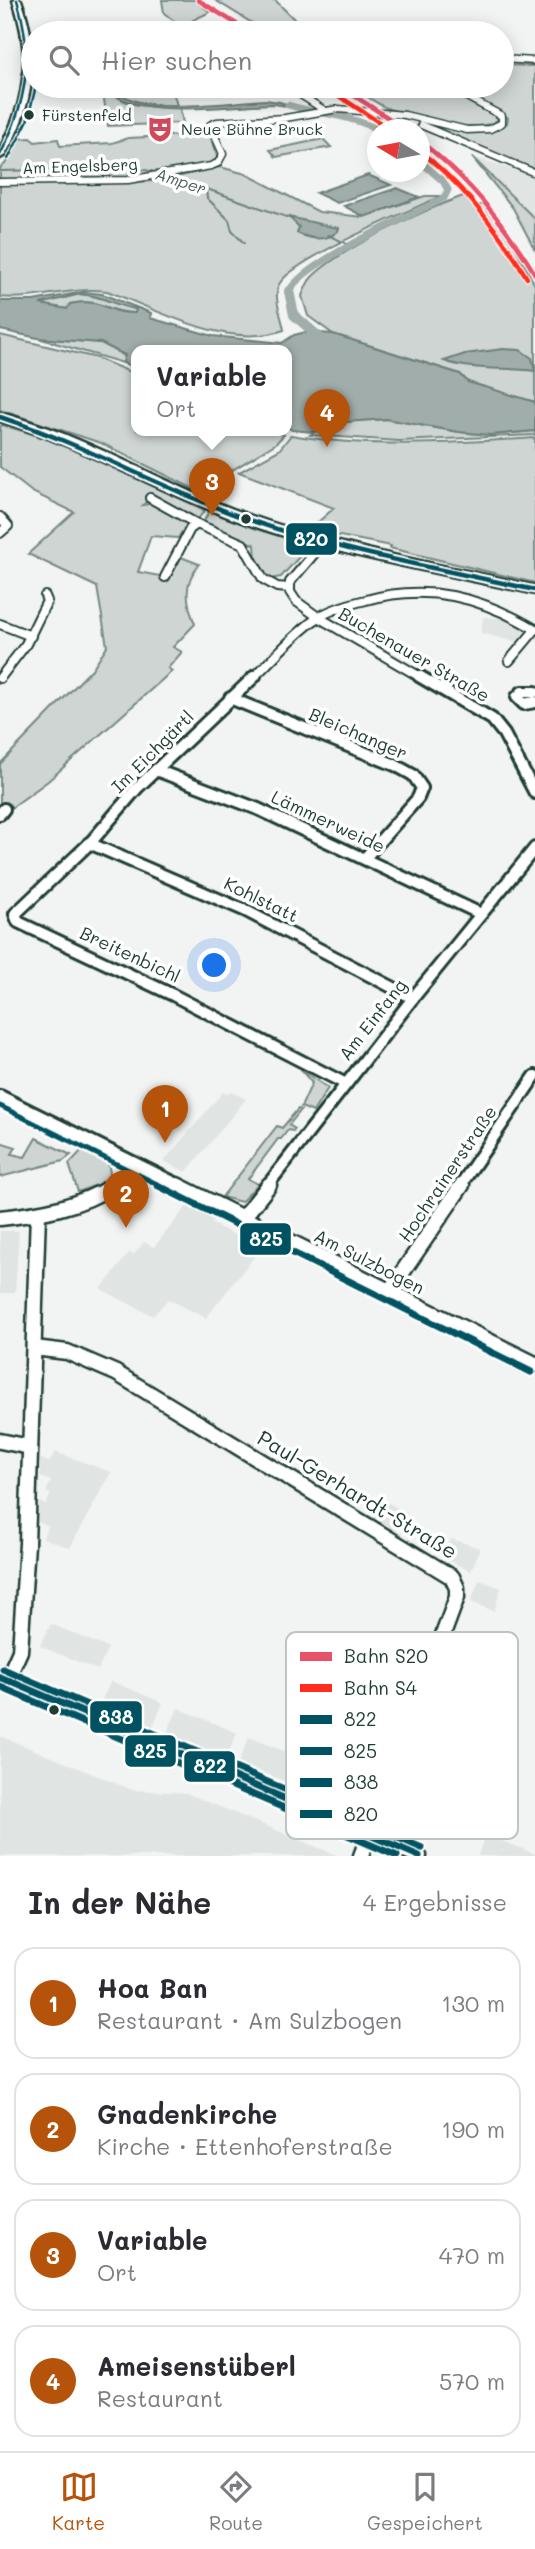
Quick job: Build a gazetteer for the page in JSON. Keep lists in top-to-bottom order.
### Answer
{
  "streets": {
    "street": [
      "Am Engelsberg",
      "Buchenauer Straße",
      "Bleichanger",
      "Im Eichgärtl",
      "Lämmerweide",
      "Kohlstatt",
      "Breitenbichl",
      "Am Einfang",
      "Hochrainerstraße",
      "Am Sulzbogen",
      "Paul-Gerhardt-Straße"
    ]
  },
  "crossings": [
    ["Buchenauer Straße", "Im Eichgärtl"],
    ["Bleichanger", "Im Eichgärtl"],
    ["Bleichanger", "Lämmerweide"],
    ["Im Eichgärtl", "Lämmerweide"],
    ["Im Eichgärtl", "Kohlstatt"],
    ["Im Eichgärtl", "Breitenbichl"],
    ["Lämmerweide", "Am Einfang"],
    ["Kohlstatt", "Am Einfang"],
    ["Breitenbichl", "Am Einfang"],
    ["Am Einfang", "Am Sulzbogen"],
    ["Hochrainerstraße", "Am Sulzbogen"]
  ],
  "water": ["Amper"],
  "places": {
    "other": ["Fürstenfeld"],
    "theatre": ["Neue Bühne Bruck"]
  },
  "lines": [
    "rail line S20",
    "transit line 822",
    "rail line S4",
    "transit line 825",
    "transit line 820",
    "transit line 838"
  ],
  "legend": [
    "Bahn S20",
    "Bahn S4",
    "822",
    "825",
    "838",
    "820"
  ],
  "north": "left",
  "page": {
    "search": "Hier suchen",
    "popup": ["Variable", "Ort"],
    "pins": [
      "4",
      "3",
      "1",
      "2"
    ],
    "heading": ["In der Nähe", "4 Ergebnisse"],
    "list": [
      {
        "mark": "1",
        "name": "Hoa Ban",
        "note": "Restaurant · Am Sulzbogen",
        "value": "130 m"
      },
      {
        "mark": "2",
        "name": "Gnadenkirche",
        "note": "Kirche · Ettenhoferstraße",
        "value": "190 m"
      },
      {
        "mark": "3",
        "name": "Variable",
        "note": "Ort",
        "value": "470 m"
      },
      {
        "mark": "4",
        "name": "Ameisenstüberl",
        "note": "Restaurant",
        "value": "570 m"
      }
    ],
    "nav": ["Karte", "Route", "Gespeichert"]
  }
}
